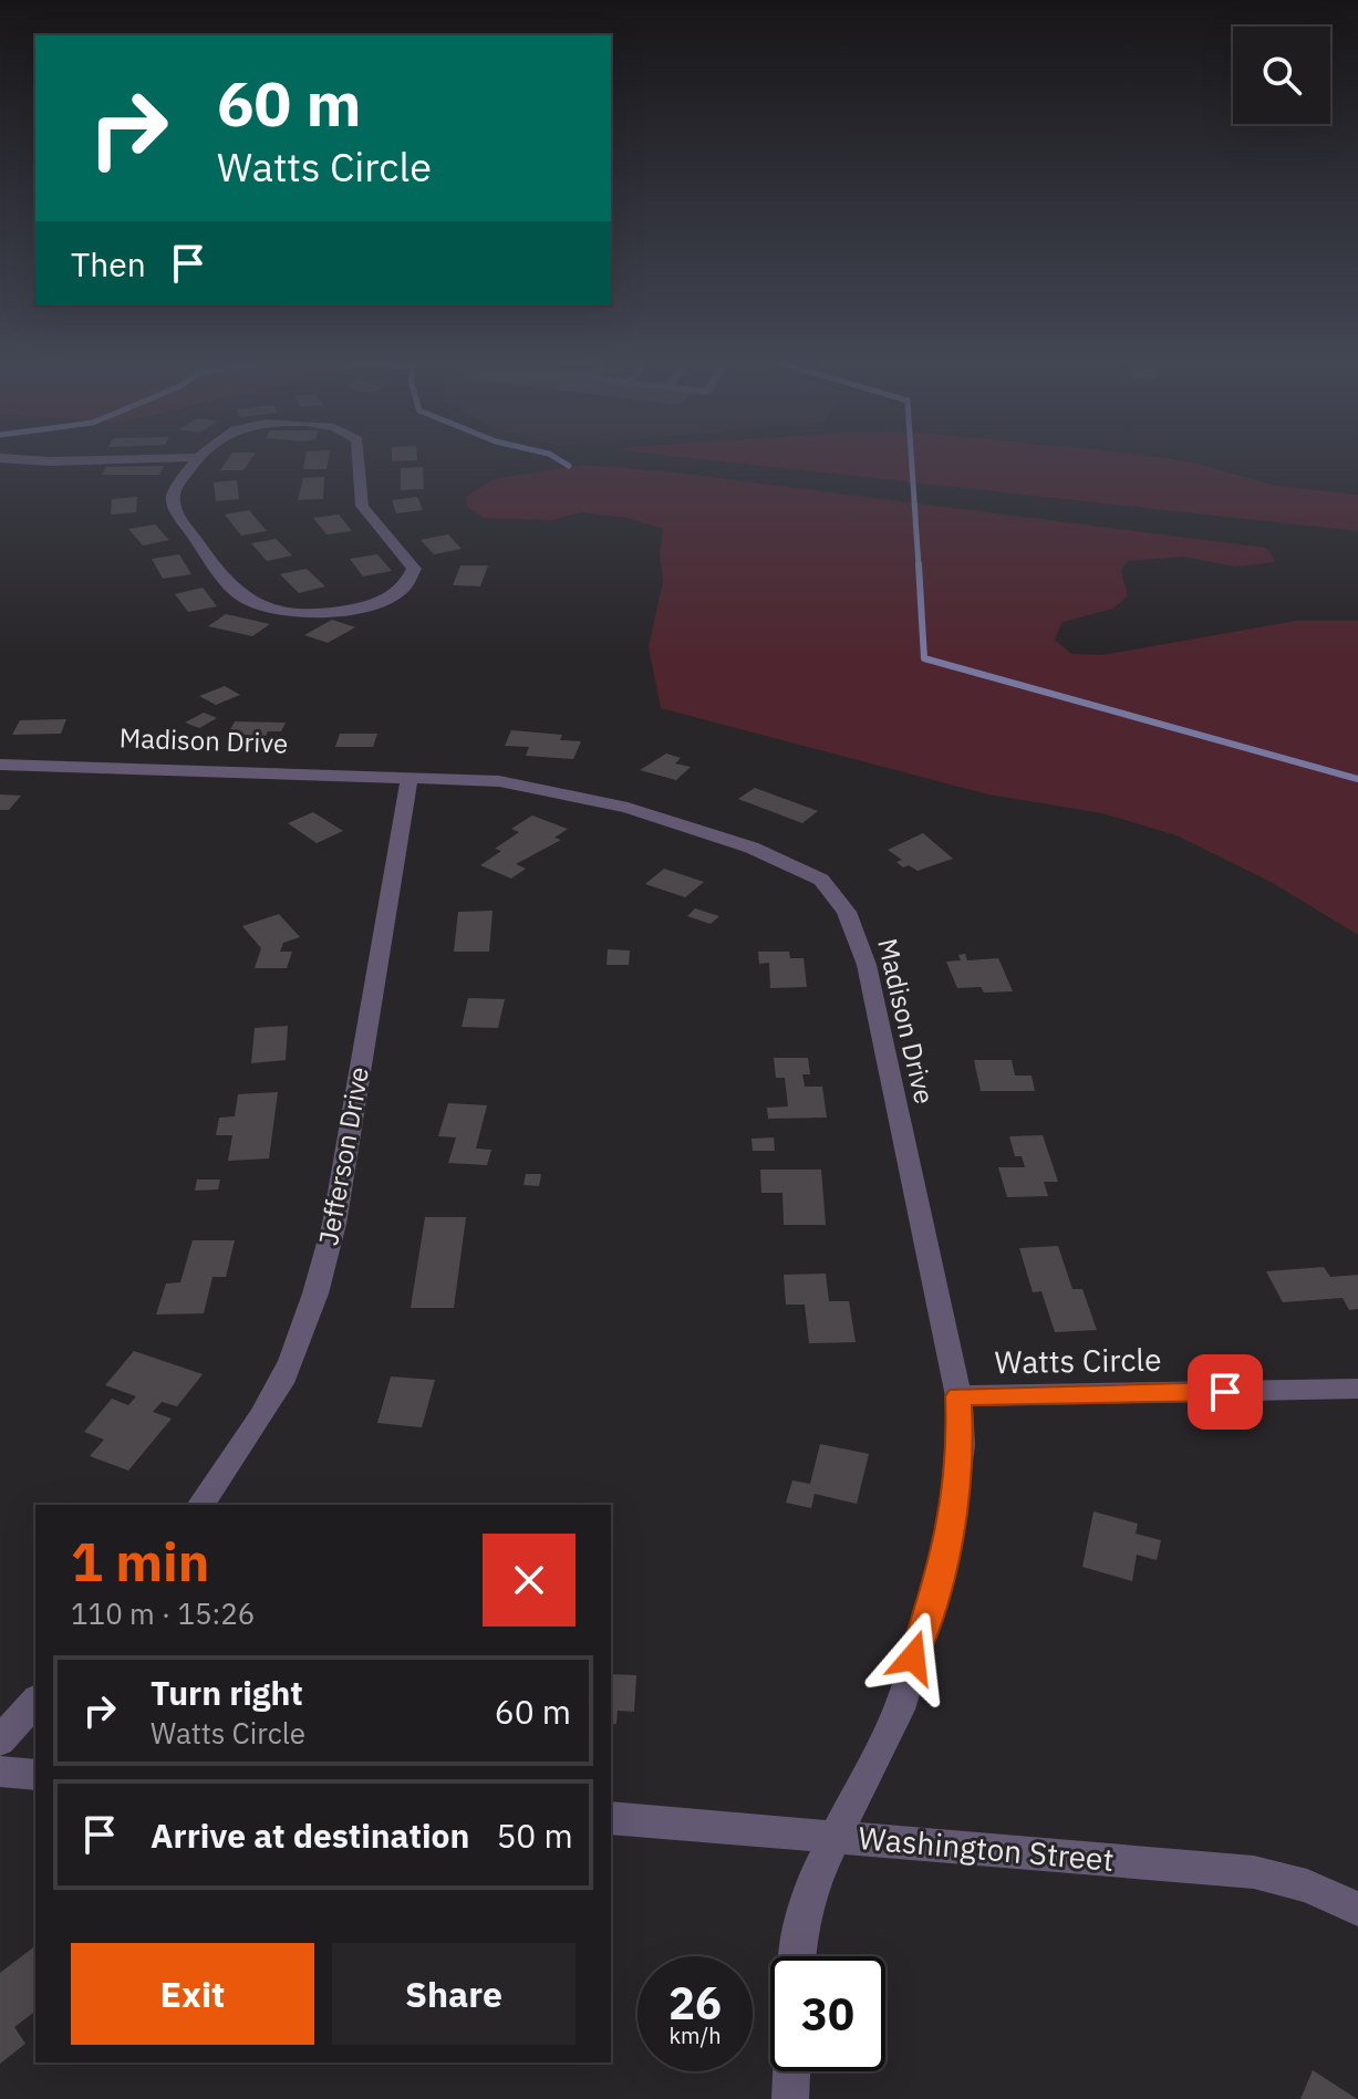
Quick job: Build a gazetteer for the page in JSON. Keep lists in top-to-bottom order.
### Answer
{
  "streets": {
    "street": [
      "Madison Drive",
      "Jefferson Drive",
      "Watts Circle",
      "Washington Street"
    ]
  },
  "crossings": [
    ["Madison Drive", "Jefferson Drive"],
    ["Madison Drive", "Watts Circle"],
    ["Madison Drive", "Washington Street"]
  ],
  "page": {
    "turn": ["60 m", "Watts Circle"],
    "then": "Then",
    "heading": ["1 min", "110 m · 15:26"],
    "list": [
      {
        "name": "Turn right",
        "note": "Watts Circle",
        "value": "60 m"
      },
      {
        "name": "Arrive at destination",
        "value": "50 m"
      }
    ],
    "buttons": ["Exit", "Share"],
    "speed": "26 km/h",
    "limit": "30"
  }
}
